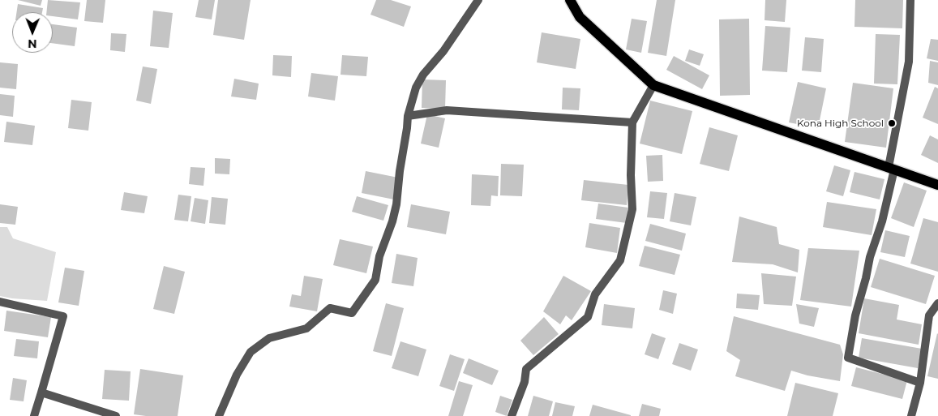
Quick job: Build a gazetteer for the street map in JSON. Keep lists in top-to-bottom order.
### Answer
{
  "places": ["Kona High School"],
  "north": "bottom"
}
